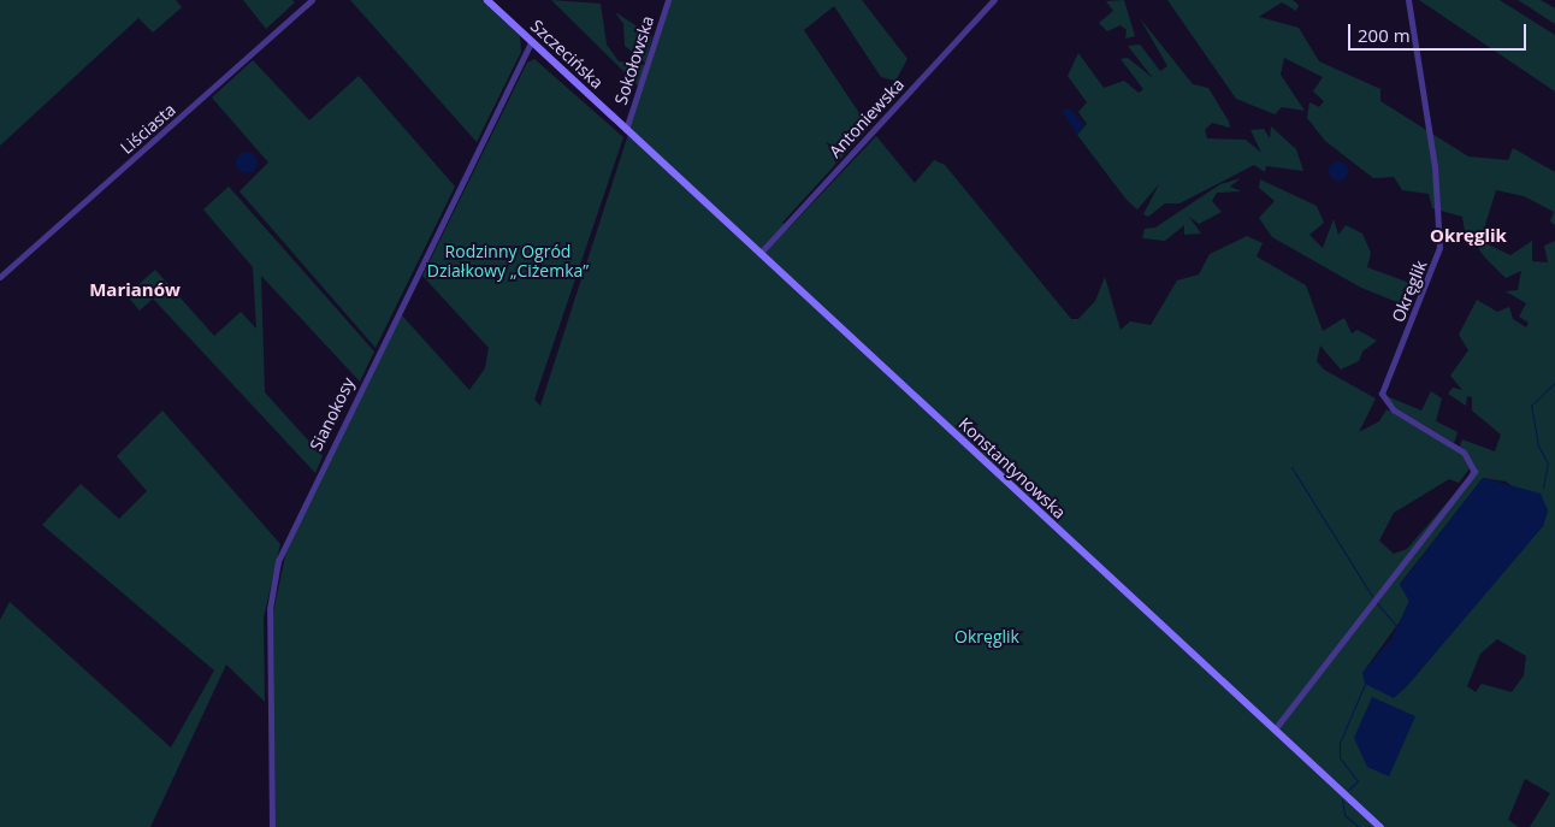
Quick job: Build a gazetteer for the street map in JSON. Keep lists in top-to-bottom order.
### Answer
{
  "streets": {
    "main road": ["Szczecińska", "Konstantynowska"],
    "street": [
      "Sokołowska",
      "Antoniewska",
      "Liściasta",
      "Okręglik",
      "Sianokosy"
    ]
  },
  "crossings": [
    ["Szczecińska", "Sokołowska"],
    ["Szczecińska", "Sianokosy"],
    ["Szczecińska", "Konstantynowska"],
    ["Sokołowska", "Konstantynowska"],
    ["Antoniewska", "Konstantynowska"],
    ["Okręglik", "Konstantynowska"]
  ],
  "districts": ["Okręglik", "Marianów"],
  "parks": ["Rodzinny Ogród Działkowy „Ciżemka”", "Okręglik"],
  "scale_bar": "200 m"
}
